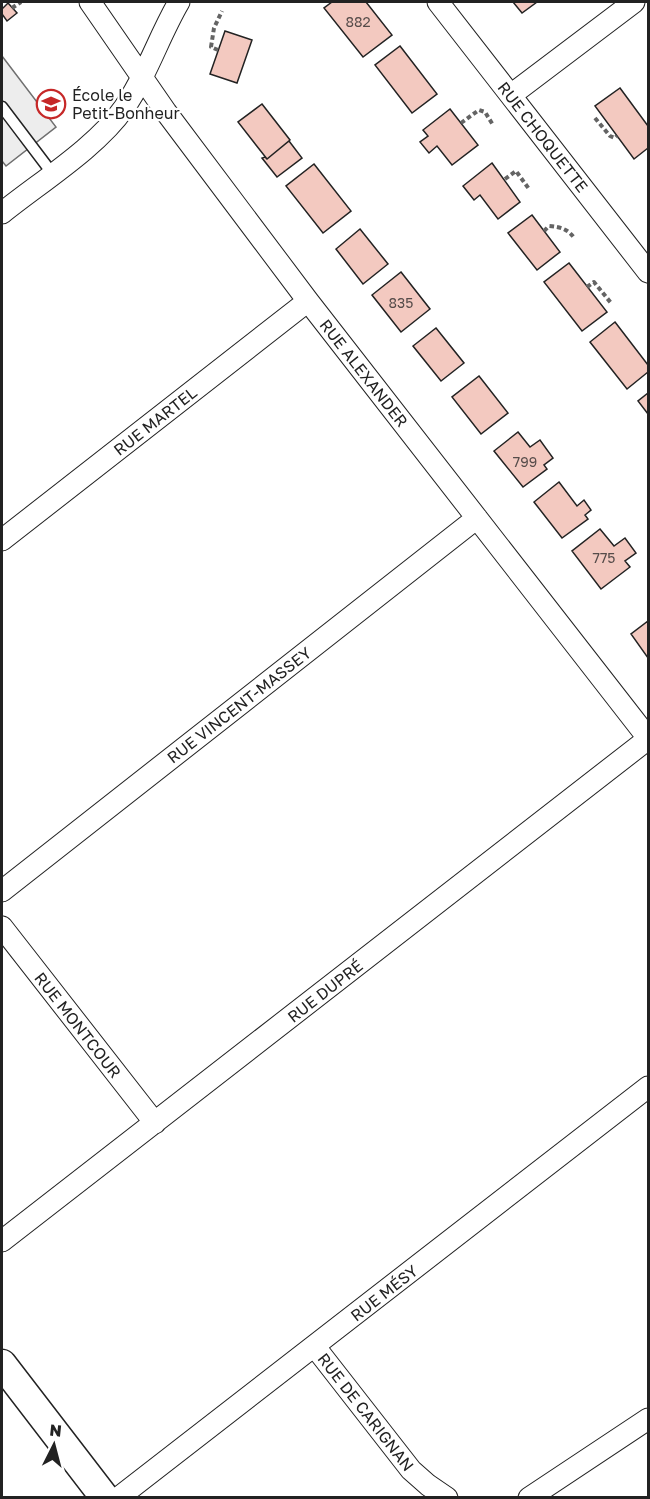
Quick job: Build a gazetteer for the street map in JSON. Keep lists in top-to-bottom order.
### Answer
{
  "streets": {
    "street": [
      "RUE CHOQUETTE",
      "RUE ALEXANDER",
      "RUE MARTEL",
      "RUE VINCENT-MASSEY",
      "RUE DUPRÉ",
      "RUE MONTCOUR",
      "RUE MÉSY",
      "RUE DE CARIGNAN"
    ]
  },
  "crossings": [
    ["RUE ALEXANDER", "RUE MARTEL"],
    ["RUE ALEXANDER", "RUE VINCENT-MASSEY"],
    ["RUE ALEXANDER", "RUE DUPRÉ"],
    ["RUE DUPRÉ", "RUE MONTCOUR"],
    ["RUE MÉSY", "RUE DE CARIGNAN"]
  ],
  "places": {
    "school or university": ["École le Petit-Bonheur"]
  },
  "house_numbers": [
    "882",
    "835",
    "799",
    "775"
  ],
  "north": "top"
}
